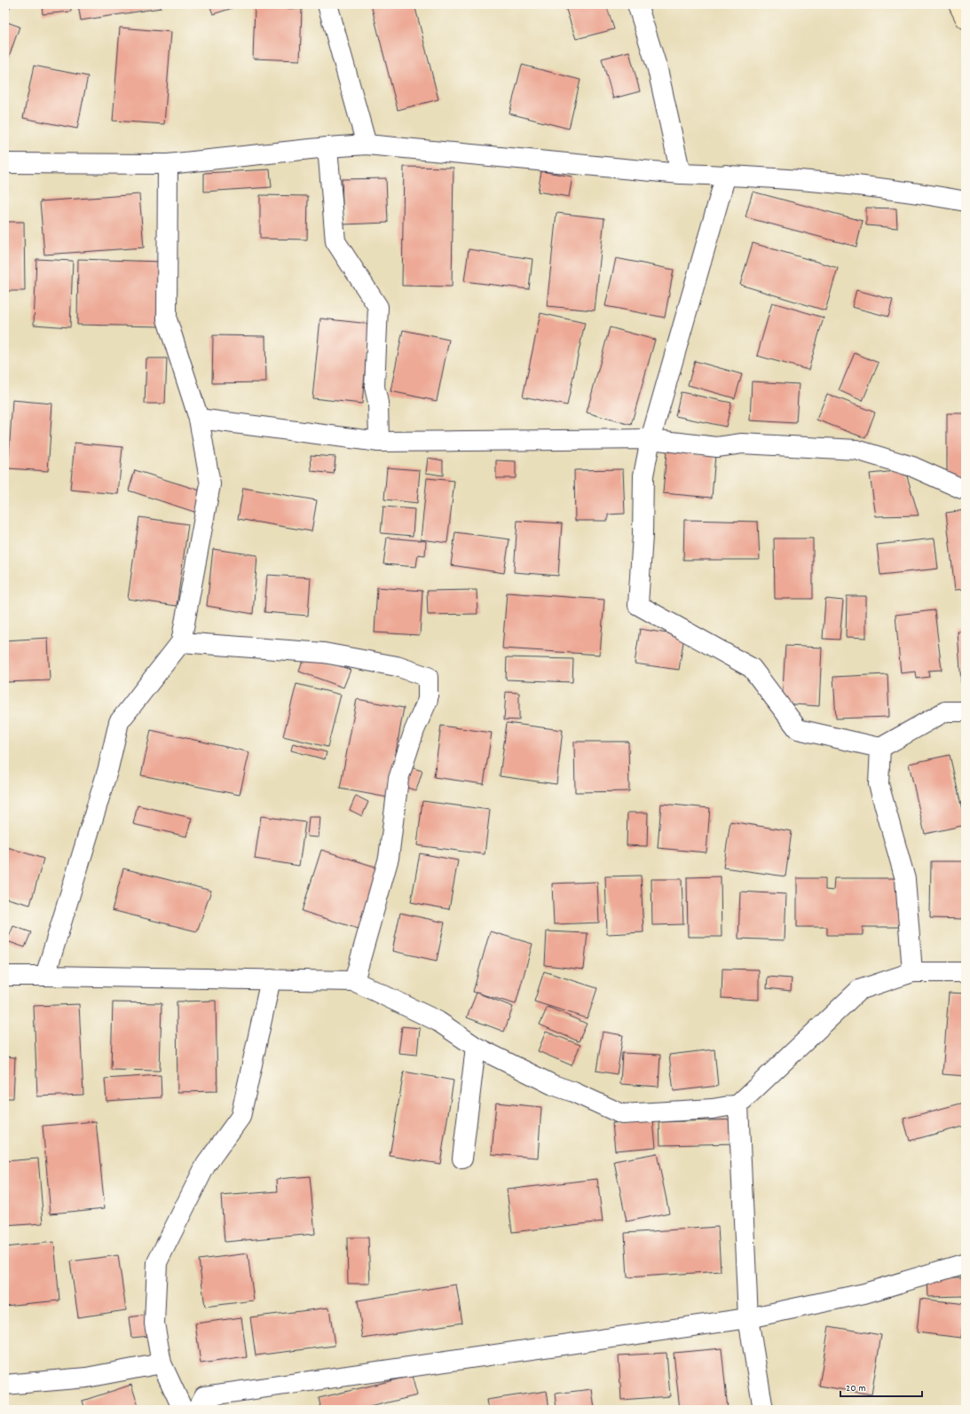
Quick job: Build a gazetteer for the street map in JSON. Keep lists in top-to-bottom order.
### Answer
{
  "scale_bar": "20 m"
}
